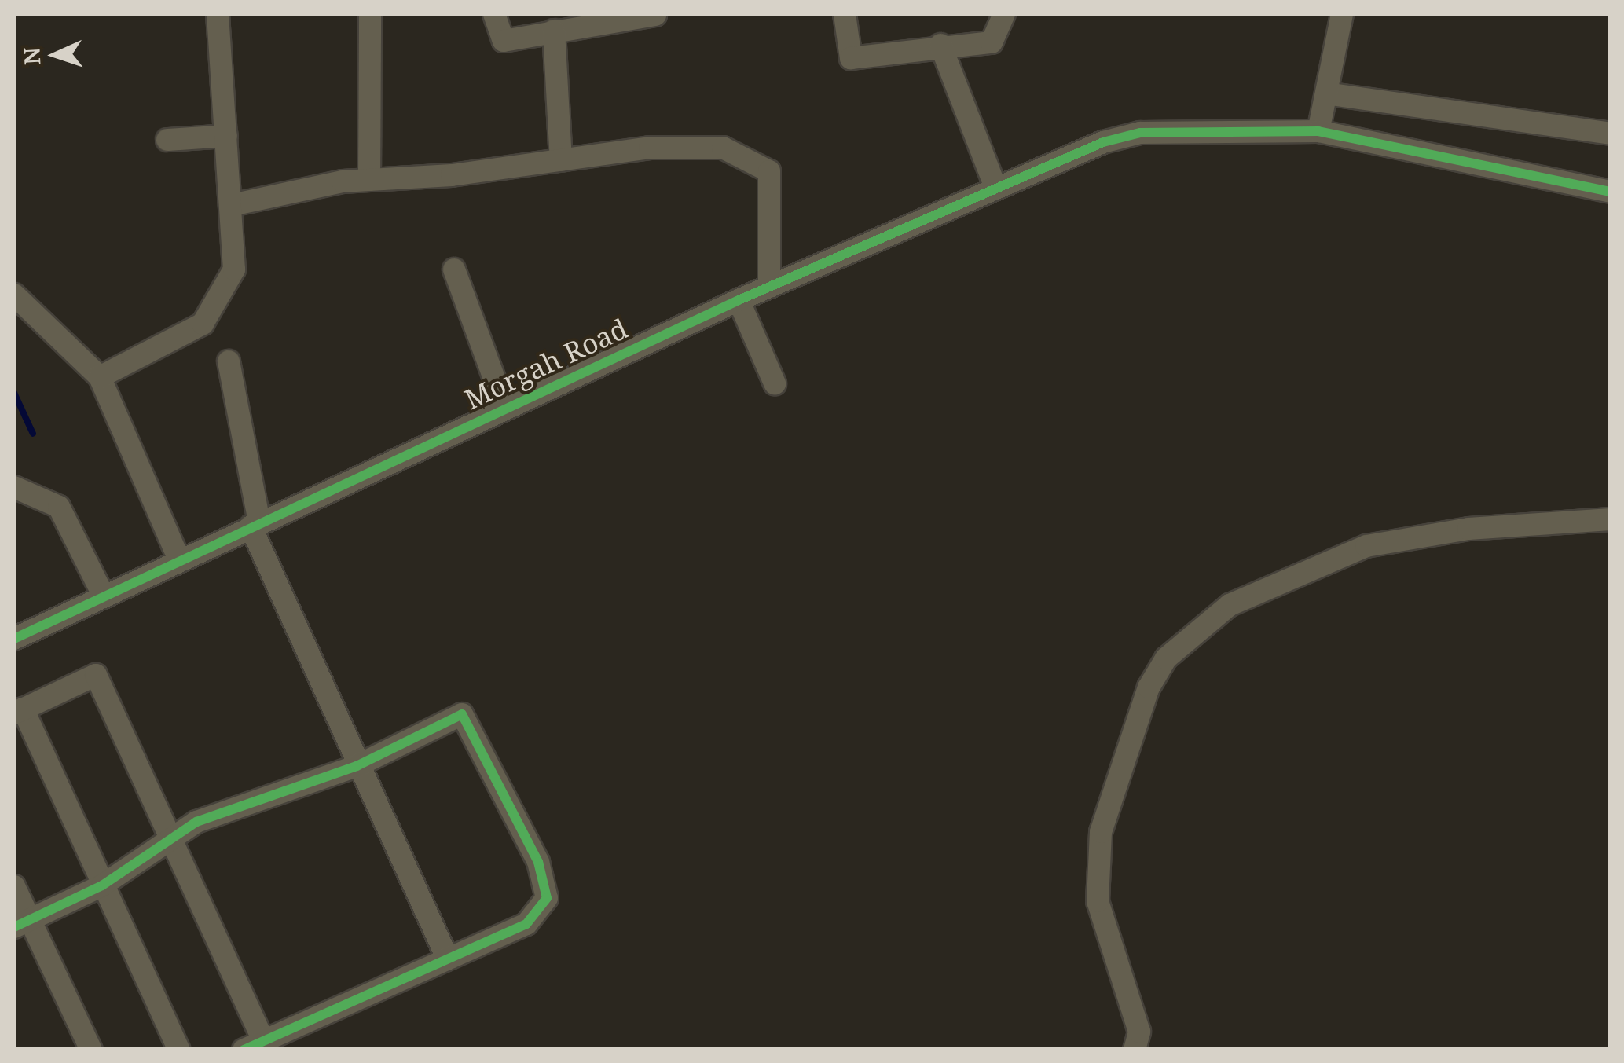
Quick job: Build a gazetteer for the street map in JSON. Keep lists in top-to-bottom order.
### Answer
{
  "streets": {
    "street": ["Morgah Road"]
  },
  "north": "left"
}
